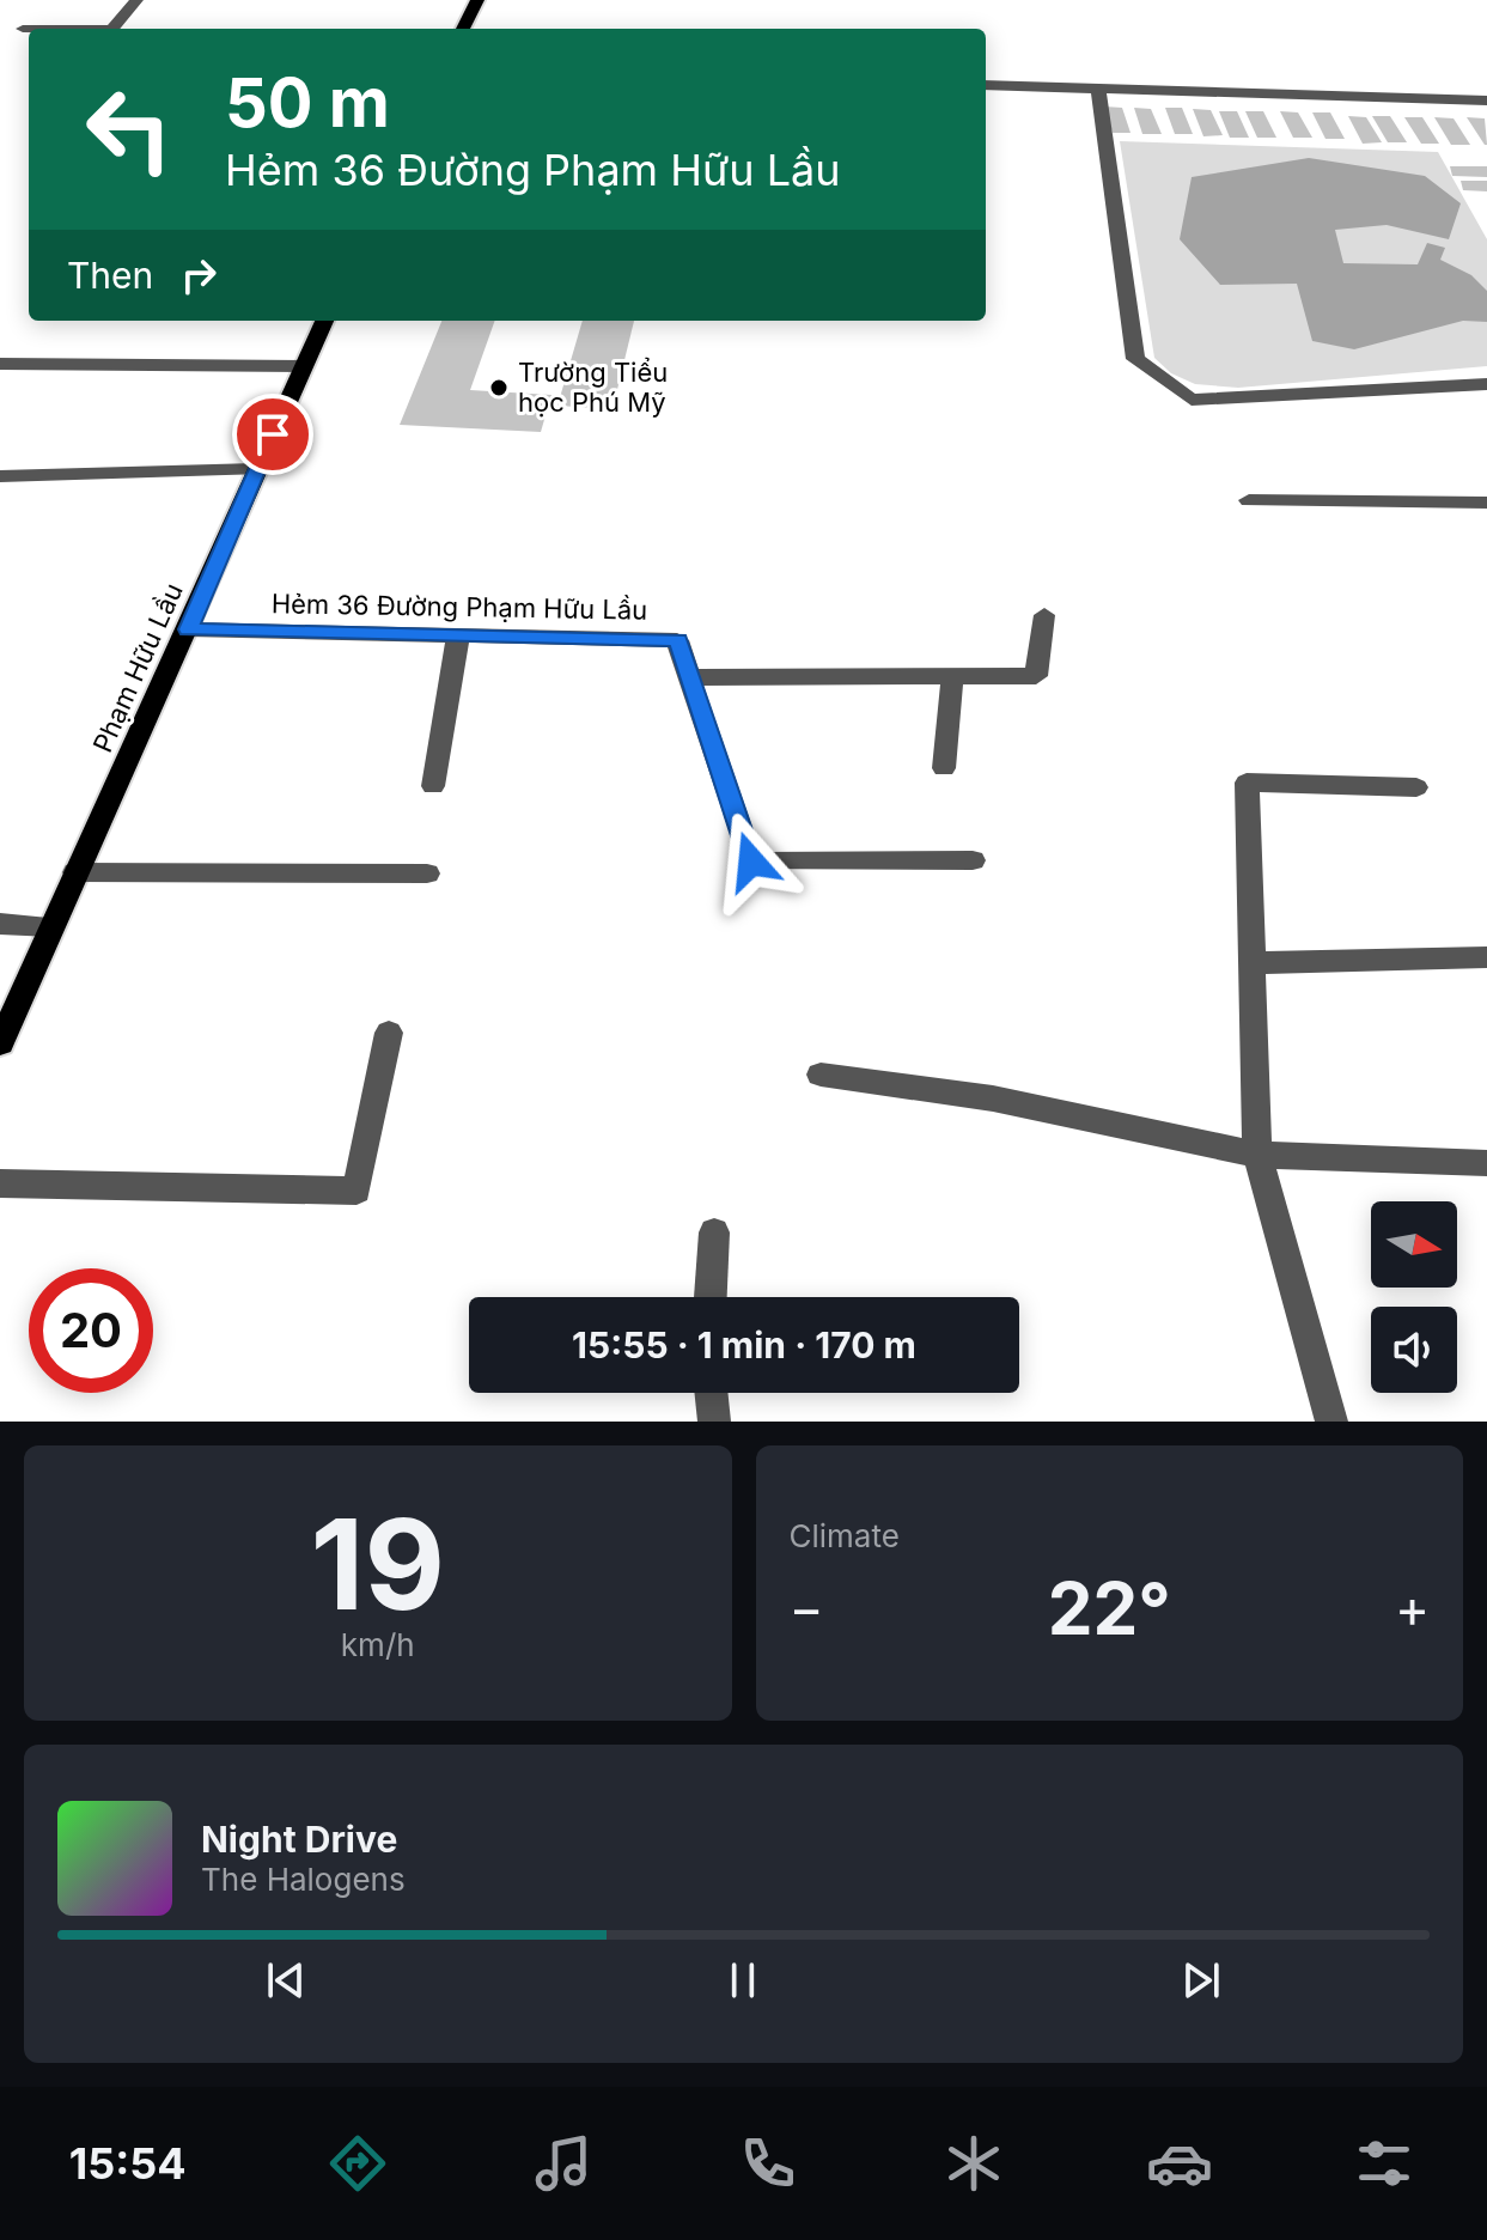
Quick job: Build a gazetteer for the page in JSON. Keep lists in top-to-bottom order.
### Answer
{
  "streets": {
    "main road": ["Phạm Hữu Lầu"],
    "street": ["Hẻm 36 Đường Phạm Hữu Lầu"]
  },
  "crossings": [
    ["Hẻm 36 Đường Phạm Hữu Lầu", "Phạm Hữu Lầu"]
  ],
  "places": ["Trường Tiểu học Phú Mỹ"],
  "north": "right",
  "page": {
    "turn": ["50 m", "Hẻm 36 Đường Phạm Hữu Lầu"],
    "then": "Then",
    "limit": "20",
    "trip": "15:55 · 1 min · 170 m",
    "tile": [
      ["19", "km/h"],
      "Climate"
    ],
    "heat": ["−", "22°", "+"],
    "song": ["Night Drive", "The Halogens"],
    "tabs": "15:54"
  }
}
